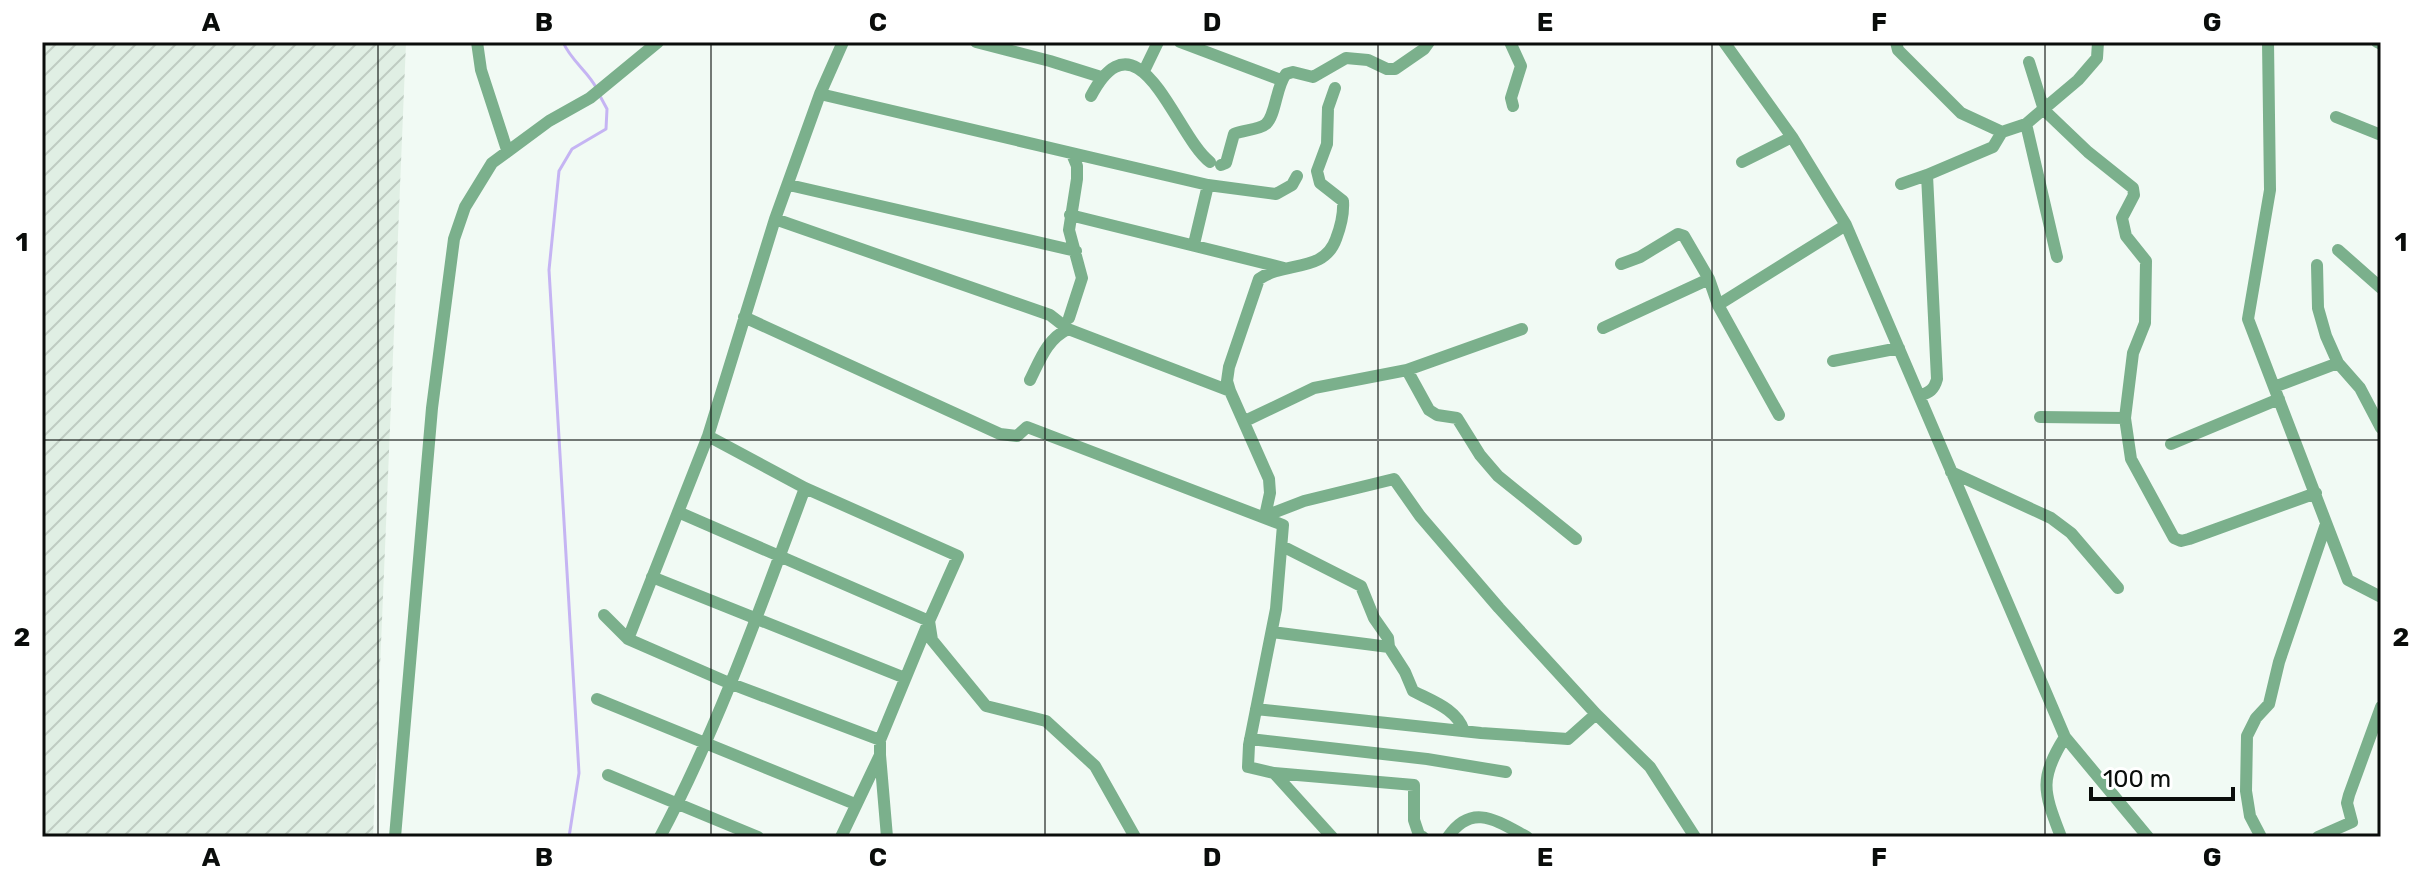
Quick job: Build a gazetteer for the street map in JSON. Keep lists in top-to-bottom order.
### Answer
{
  "scale_bar": "100 m",
  "grid": {
    "columns": [
      "A",
      "B",
      "C",
      "D",
      "E",
      "F",
      "G"
    ],
    "rows": ["1", "2"]
  }
}
